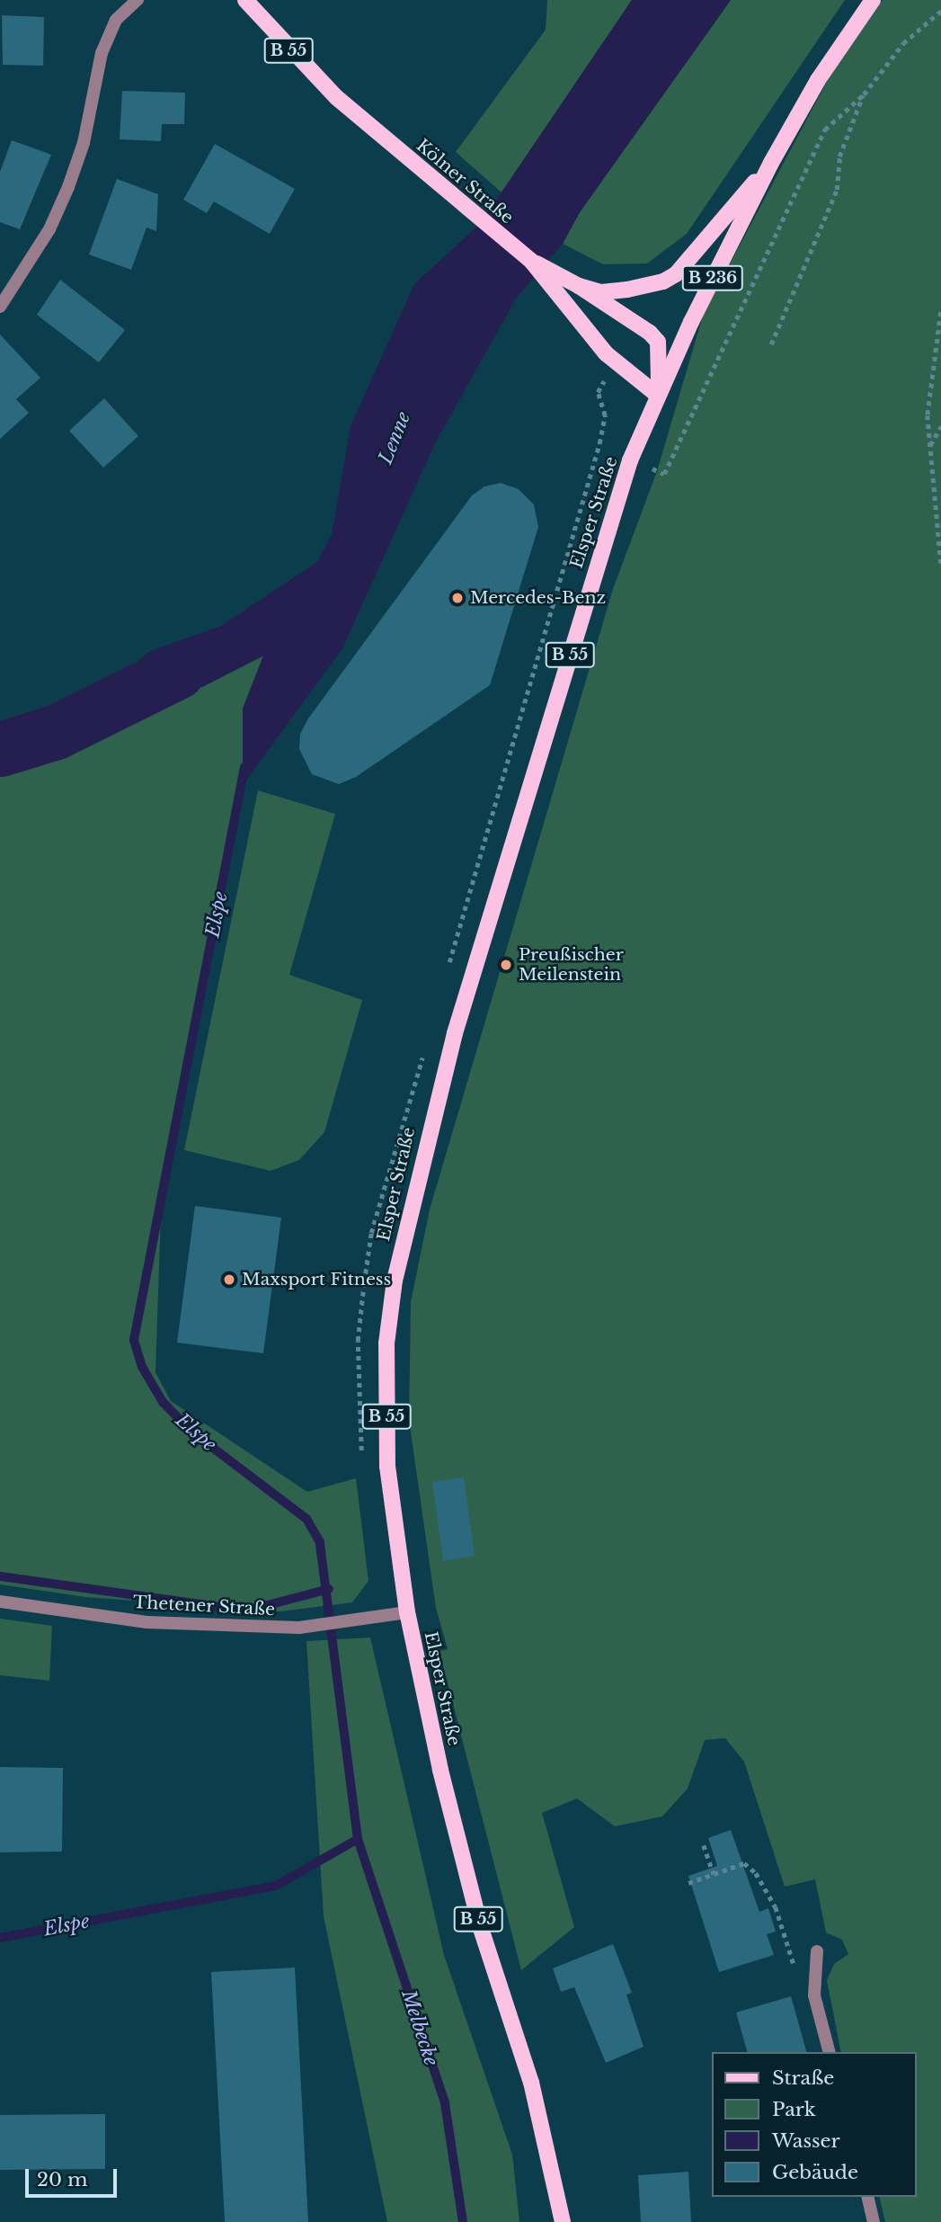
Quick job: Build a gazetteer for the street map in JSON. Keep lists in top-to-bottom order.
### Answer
{
  "streets": {
    "main road": [
      "B 55",
      "Kölner Straße",
      "B 236",
      "Elsper Straße"
    ],
    "street": ["Thetener Straße"]
  },
  "crossings": [
    ["B 55", "Kölner Straße"],
    ["B 55", "B 236"],
    ["B 55", "Elsper Straße"],
    ["Kölner Straße", "B 236"],
    ["Kölner Straße", "Elsper Straße"],
    ["B 236", "Elsper Straße"],
    ["Elsper Straße", "Thetener Straße"]
  ],
  "water": ["Lenne", "Elspe", "Melbecke"],
  "places": ["Mercedes-Benz", "Preußischer Meilenstein", "Maxsport Fitness"],
  "legend": [
    "Straße",
    "Park",
    "Wasser",
    "Gebäude"
  ],
  "scale_bar": "20 m"
}
